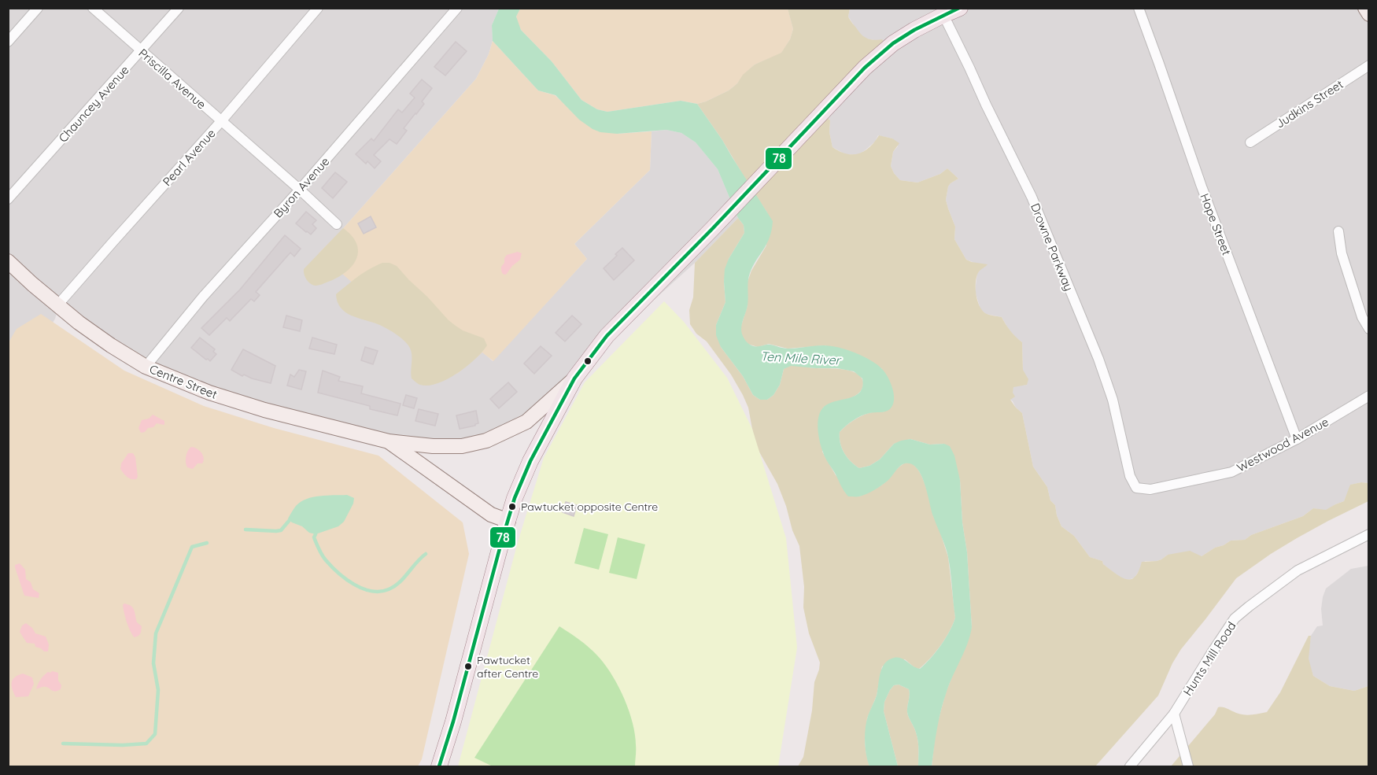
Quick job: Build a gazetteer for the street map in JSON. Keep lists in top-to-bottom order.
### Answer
{
  "streets": {
    "main road": ["Centre Street"],
    "street": [
      "Priscilla Avenue",
      "Chauncey Avenue",
      "Judkins Street",
      "Pearl Avenue",
      "Byron Avenue",
      "Hope Street",
      "Drowne Parkway",
      "Westwood Avenue",
      "Hunts Mill Road"
    ]
  },
  "crossings": [
    ["Priscilla Avenue", "Chauncey Avenue"],
    ["Priscilla Avenue", "Pearl Avenue"],
    ["Priscilla Avenue", "Byron Avenue"],
    ["Pearl Avenue", "Centre Street"],
    ["Byron Avenue", "Centre Street"],
    ["Hope Street", "Westwood Avenue"],
    ["Drowne Parkway", "Westwood Avenue"]
  ],
  "water": ["Ten Mile River"],
  "places": ["Pawtucket opposite Centre", "Pawtucket after Centre"],
  "lines": ["transit line 78"]
}
